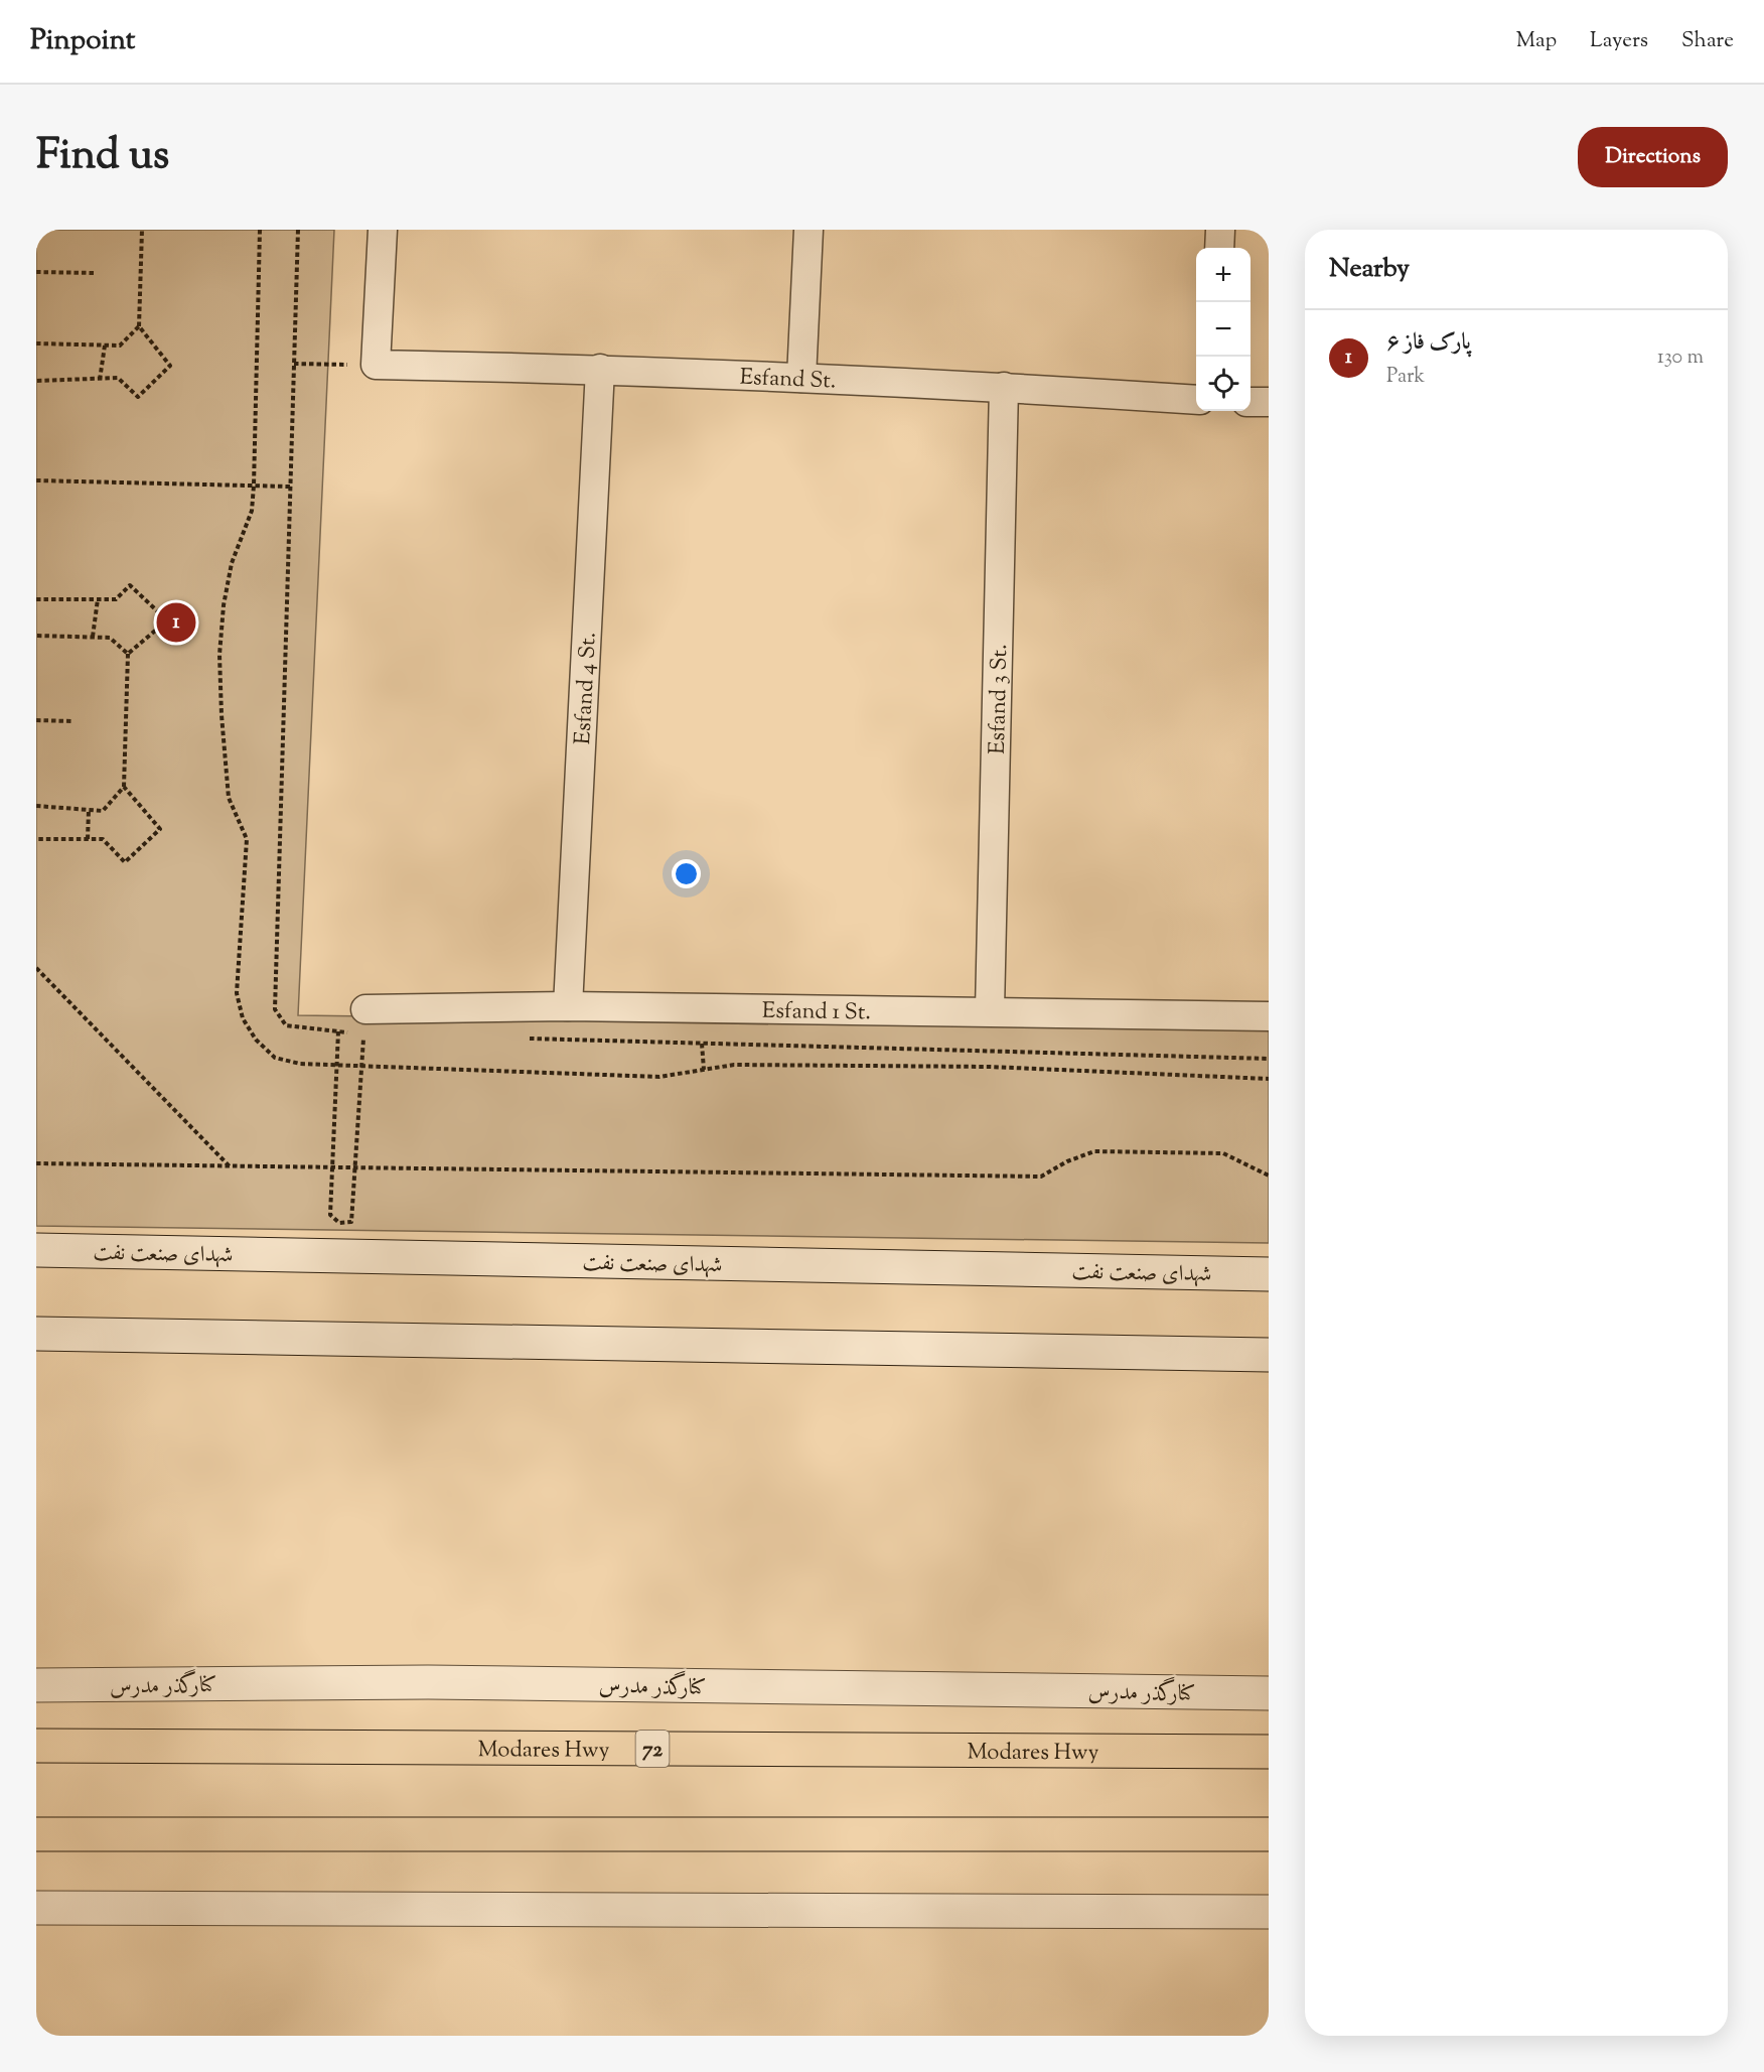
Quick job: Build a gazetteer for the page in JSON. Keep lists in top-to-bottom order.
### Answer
{
  "streets": {
    "highway": ["Modares Hwy", "72"],
    "main road": ["شهدای صنعت نفت", "کنارگذر مدرس"],
    "street": [
      "Esfand St.",
      "Esfand 4 St.",
      "Esfand 3 St.",
      "Esfand 1 St."
    ]
  },
  "crossings": [
    ["Esfand St.", "Esfand 4 St."],
    ["Esfand St.", "Esfand 3 St."],
    ["Esfand 4 St.", "Esfand 1 St."],
    ["Esfand 3 St.", "Esfand 1 St."]
  ],
  "page": {
    "header": "Pinpoint",
    "nav": ["Map", "Layers", "Share"],
    "title": "Find us",
    "buttons": "Directions",
    "heading": "Nearby",
    "map_buttons": ["+", "−"],
    "list": [
      {
        "mark": "1",
        "name": "پارک فاز ۶",
        "note": "Park",
        "value": "130 m"
      }
    ],
    "pins": "1"
  }
}
